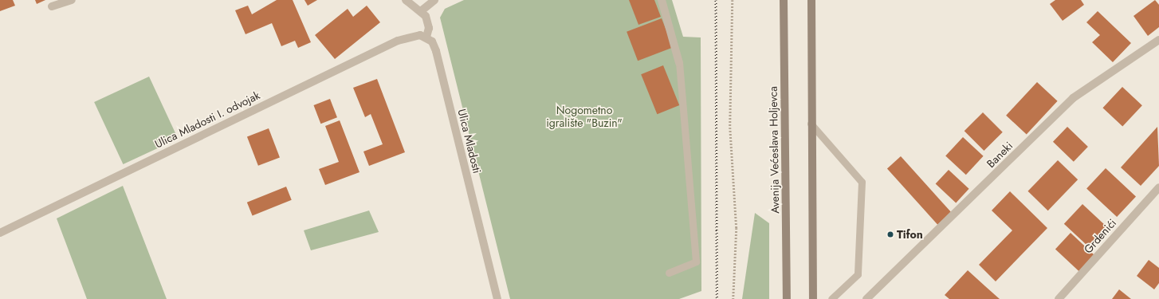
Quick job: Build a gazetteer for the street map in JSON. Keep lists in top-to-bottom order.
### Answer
{
  "streets": {
    "main road": ["Avenija Većeslava Holjevca"],
    "street": [
      "Ulica Mladosti I. odvojak",
      "Ulica Mladosti",
      "Baneki",
      "Grdenići"
    ]
  },
  "crossings": [
    ["Ulica Mladosti I. odvojak", "Ulica Mladosti"]
  ],
  "parks": ["Nogometno igralište \"Buzin\""],
  "places": ["Tifon"]
}
